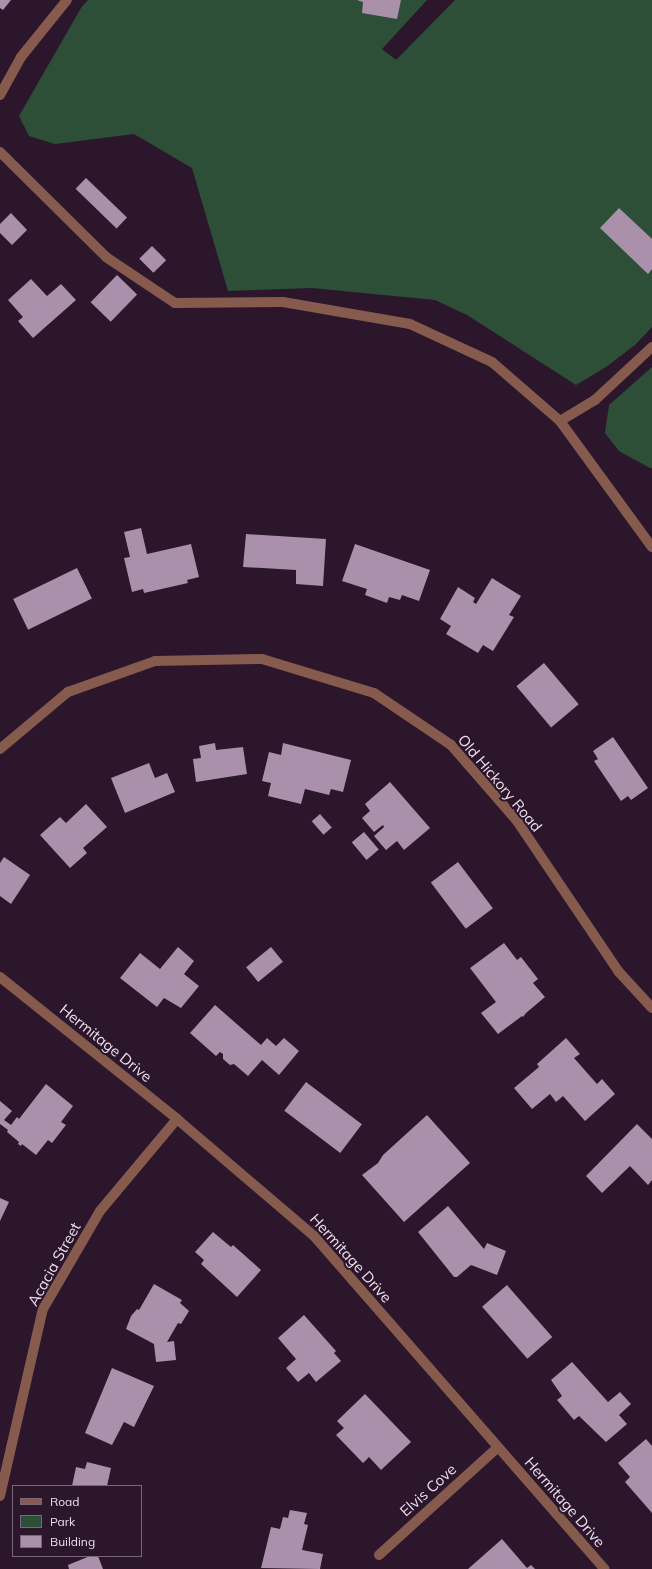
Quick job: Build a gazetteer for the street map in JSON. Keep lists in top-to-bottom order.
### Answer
{
  "streets": {
    "street": [
      "Old Hickory Road",
      "Hermitage Drive",
      "Acacia Street",
      "Elvis Cove"
    ]
  },
  "crossings": [
    ["Hermitage Drive", "Acacia Street"],
    ["Hermitage Drive", "Elvis Cove"]
  ],
  "legend": ["Road", "Park", "Building"]
}
